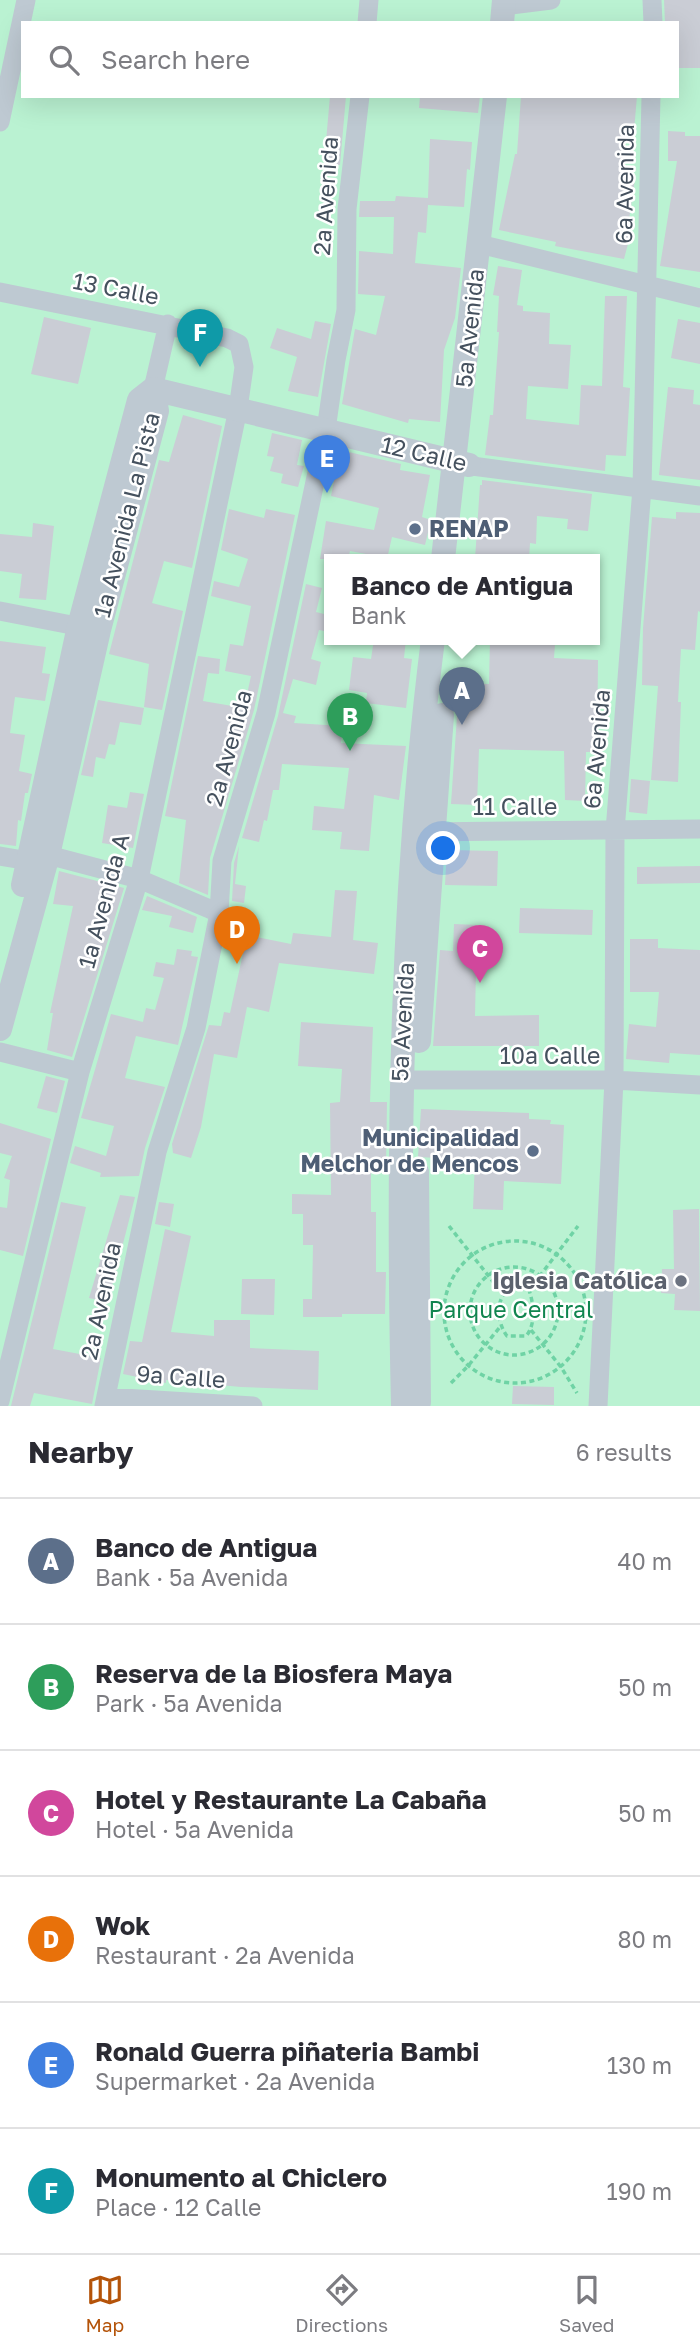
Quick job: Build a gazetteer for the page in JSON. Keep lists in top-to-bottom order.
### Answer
{
  "streets": {
    "street": [
      "6a Avenida",
      "2a Avenida",
      "13 Calle",
      "5a Avenida",
      "12 Calle",
      "1a Avenida La Pista",
      "11 Calle",
      "1a Avenida A",
      "10a Calle",
      "9a Calle"
    ]
  },
  "crossings": [
    ["6a Avenida", "12 Calle"],
    ["6a Avenida", "11 Calle"],
    ["6a Avenida", "10a Calle"],
    ["2a Avenida", "12 Calle"],
    ["2a Avenida", "9a Calle"],
    ["13 Calle", "12 Calle"],
    ["13 Calle", "1a Avenida A"],
    ["5a Avenida", "12 Calle"],
    ["5a Avenida", "11 Calle"],
    ["5a Avenida", "10a Calle"],
    ["12 Calle", "1a Avenida La Pista"],
    ["12 Calle", "1a Avenida A"]
  ],
  "parks": ["Parque Central"],
  "places": ["RENAP", "Municipalidad Melchor de Mencos", "Iglesia Católica"],
  "page": {
    "search": "Search here",
    "pins": [
      "F",
      "E",
      "A",
      "B",
      "D",
      "C"
    ],
    "popup": ["Banco de Antigua", "Bank"],
    "heading": ["Nearby", "6 results"],
    "list": [
      {
        "mark": "A",
        "name": "Banco de Antigua",
        "note": "Bank · 5a Avenida",
        "value": "40 m"
      },
      {
        "mark": "B",
        "name": "Reserva de la Biosfera Maya",
        "note": "Park · 5a Avenida",
        "value": "50 m"
      },
      {
        "mark": "C",
        "name": "Hotel y Restaurante La Cabaña",
        "note": "Hotel · 5a Avenida",
        "value": "50 m"
      },
      {
        "mark": "D",
        "name": "Wok",
        "note": "Restaurant · 2a Avenida",
        "value": "80 m"
      },
      {
        "mark": "E",
        "name": "Ronald Guerra piñateria Bambi",
        "note": "Supermarket · 2a Avenida",
        "value": "130 m"
      },
      {
        "mark": "F",
        "name": "Monumento al Chiclero",
        "note": "Place · 12 Calle",
        "value": "190 m"
      }
    ],
    "nav": ["Map", "Directions", "Saved"]
  }
}
